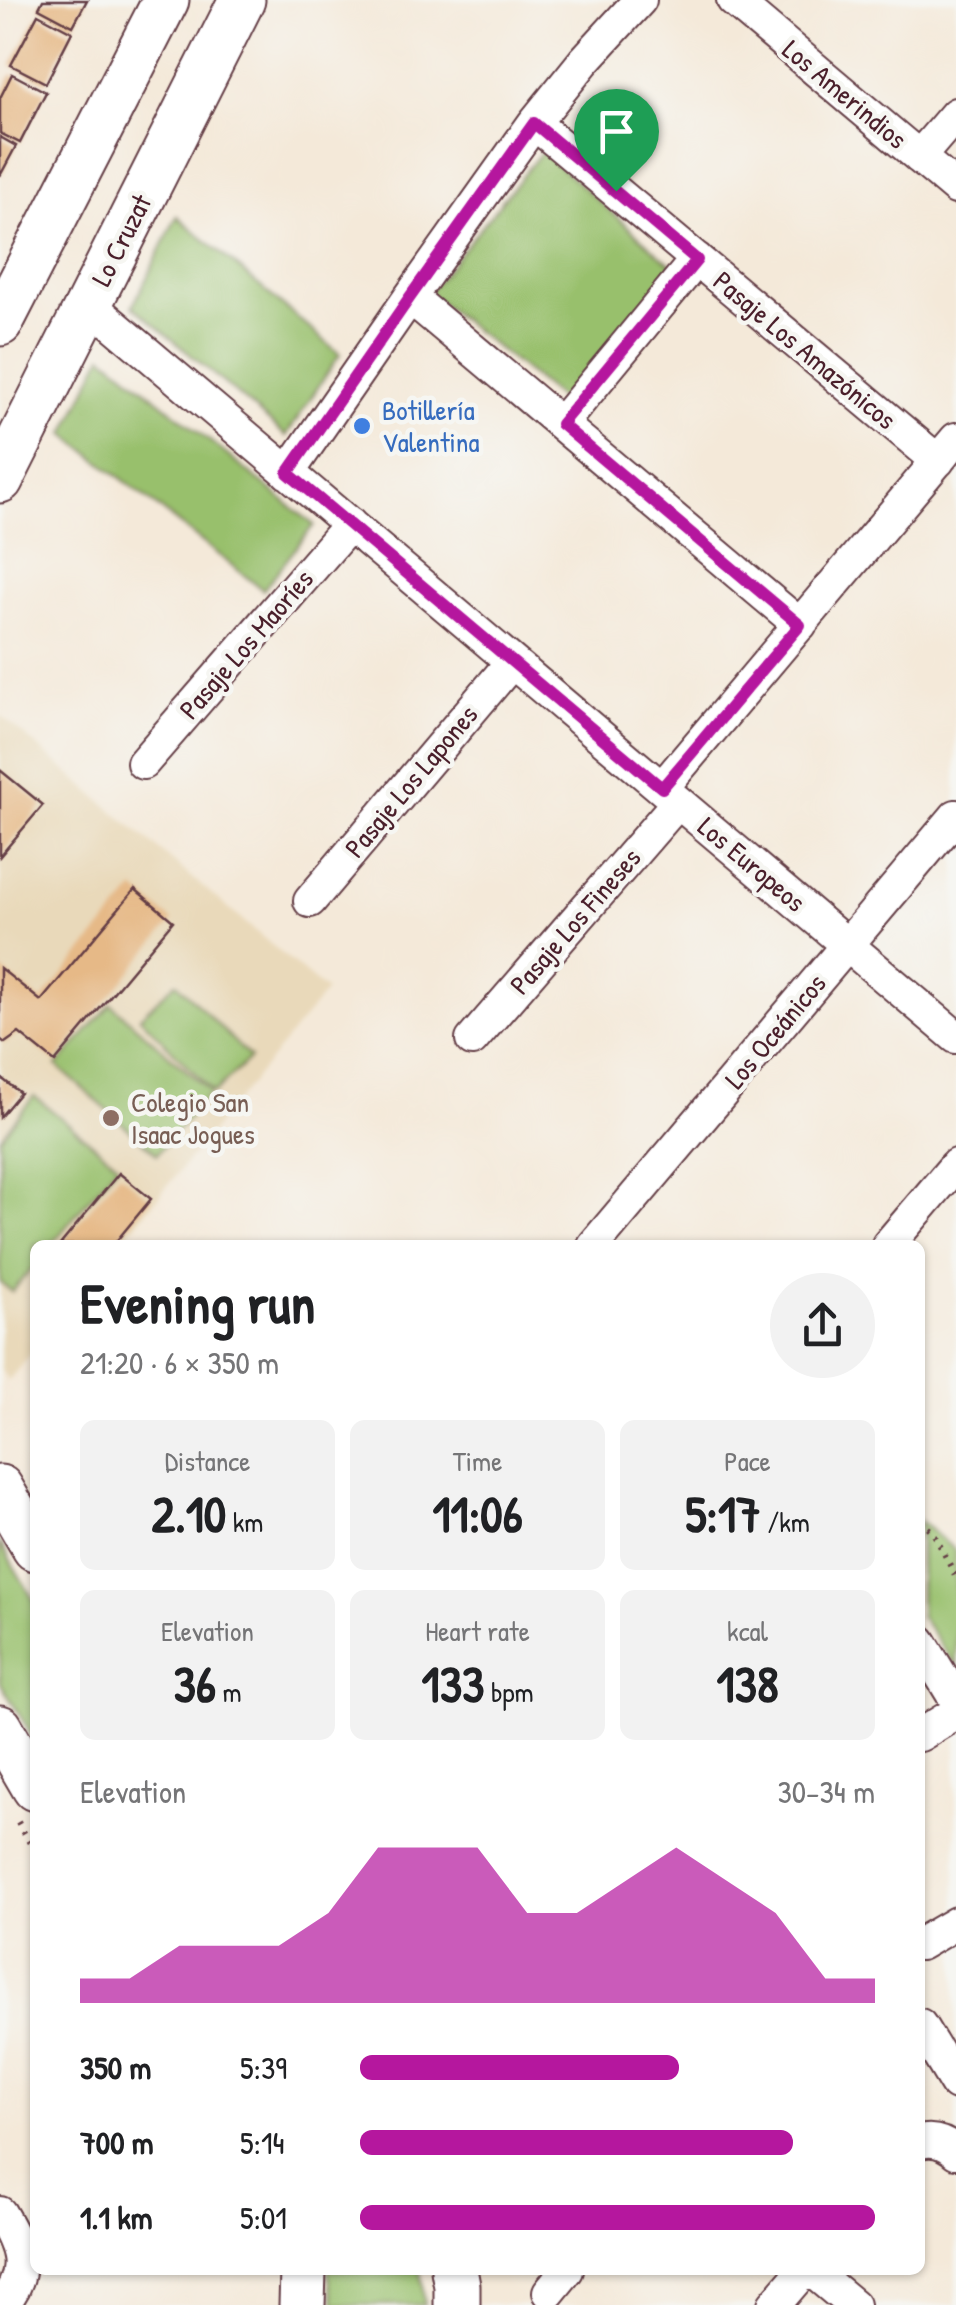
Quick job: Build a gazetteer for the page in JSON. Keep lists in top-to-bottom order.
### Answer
{
  "streets": {
    "main road": ["Lo Cruzat"],
    "street": [
      "Los Amerindios",
      "Pasaje Los Amazónicos",
      "Pasaje Los Maoríes",
      "Pasaje Los Lapones",
      "Los Europeos",
      "Pasaje Los Fineses",
      "Los Oceánicos"
    ]
  },
  "crossings": [
    ["Lo Cruzat", "Los Europeos"],
    ["Pasaje Los Amazónicos", "Pasaje Los Fineses"],
    ["Pasaje Los Maoríes", "Los Europeos"],
    ["Pasaje Los Lapones", "Los Europeos"],
    ["Los Europeos", "Pasaje Los Fineses"],
    ["Los Europeos", "Los Oceánicos"]
  ],
  "places": ["Botillería Valentina", "Colegio San Isaac Jogues"],
  "page": {
    "heading": ["Evening run", "21:20 · 6 × 350 m"],
    "stats": [
      ["Distance", "2.10 km"],
      ["Time", "11:06"],
      ["Pace", "5:17 /km"],
      ["Elevation", "36 m"],
      ["Heart rate", "133 bpm"],
      ["kcal", "138"]
    ],
    "chart": ["Elevation", "30–34 m"],
    "list": [
      {
        "name": "350 m",
        "note": "5:39"
      },
      {
        "name": "700 m",
        "note": "5:14"
      },
      {
        "name": "1.1 km",
        "note": "5:01"
      }
    ]
  }
}
